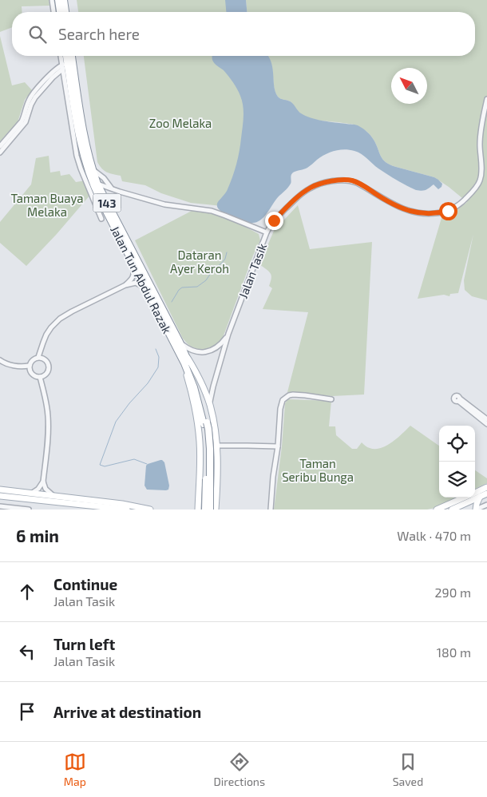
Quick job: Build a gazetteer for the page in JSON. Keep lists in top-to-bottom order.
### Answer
{
  "streets": {
    "highway": ["143", "Jalan Tun Abdul Razak"],
    "street": ["Jalan Tasik"]
  },
  "crossings": [
    ["Jalan Tasik", "Jalan Tun Abdul Razak"]
  ],
  "parks": [
    "Zoo Melaka",
    "Taman Buaya Melaka",
    "Dataran Ayer Keroh",
    "Taman Seribu Bunga"
  ],
  "north": "top left",
  "page": {
    "search": "Search here",
    "heading": ["6 min", "Walk · 470 m"],
    "list": [
      ["Continue", "Jalan Tasik", "290 m"],
      ["Turn left", "Jalan Tasik", "180 m"],
      "Arrive at destination"
    ],
    "nav": ["Map", "Directions", "Saved"]
  }
}
